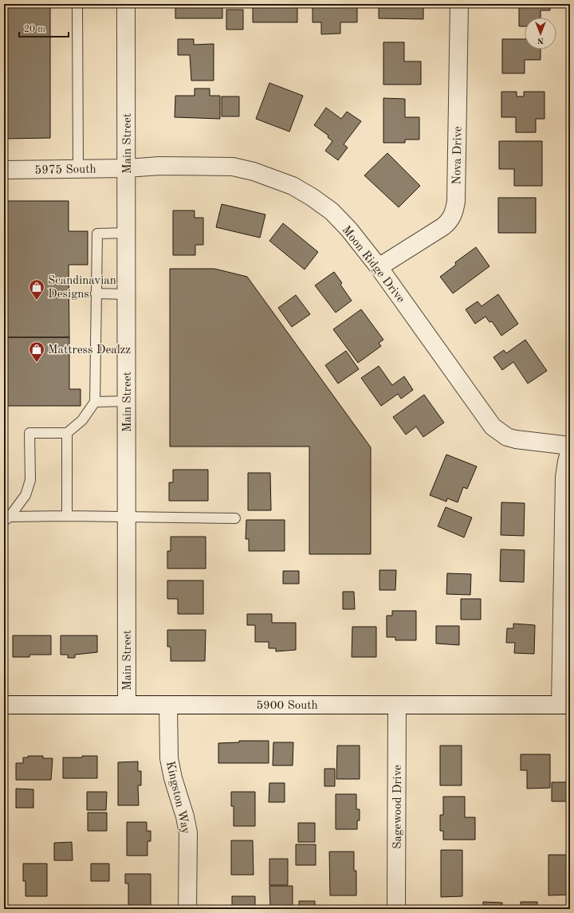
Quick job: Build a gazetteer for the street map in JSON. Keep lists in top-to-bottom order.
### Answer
{
  "streets": {
    "street": [
      "Main Street",
      "Nova Drive",
      "5975 South",
      "Moon Ridge Drive",
      "5900 South",
      "Kingston Way",
      "Sagewood Drive"
    ]
  },
  "crossings": [
    ["Main Street", "5975 South"],
    ["Main Street", "Moon Ridge Drive"],
    ["Main Street", "5900 South"],
    ["Nova Drive", "Moon Ridge Drive"],
    ["5975 South", "Moon Ridge Drive"],
    ["5900 South", "Kingston Way"],
    ["5900 South", "Sagewood Drive"]
  ],
  "places": {
    "shop": ["Scandinavian Designs", "Mattress Dealzz"]
  },
  "scale_bar": "20 m",
  "north": "bottom"
}
